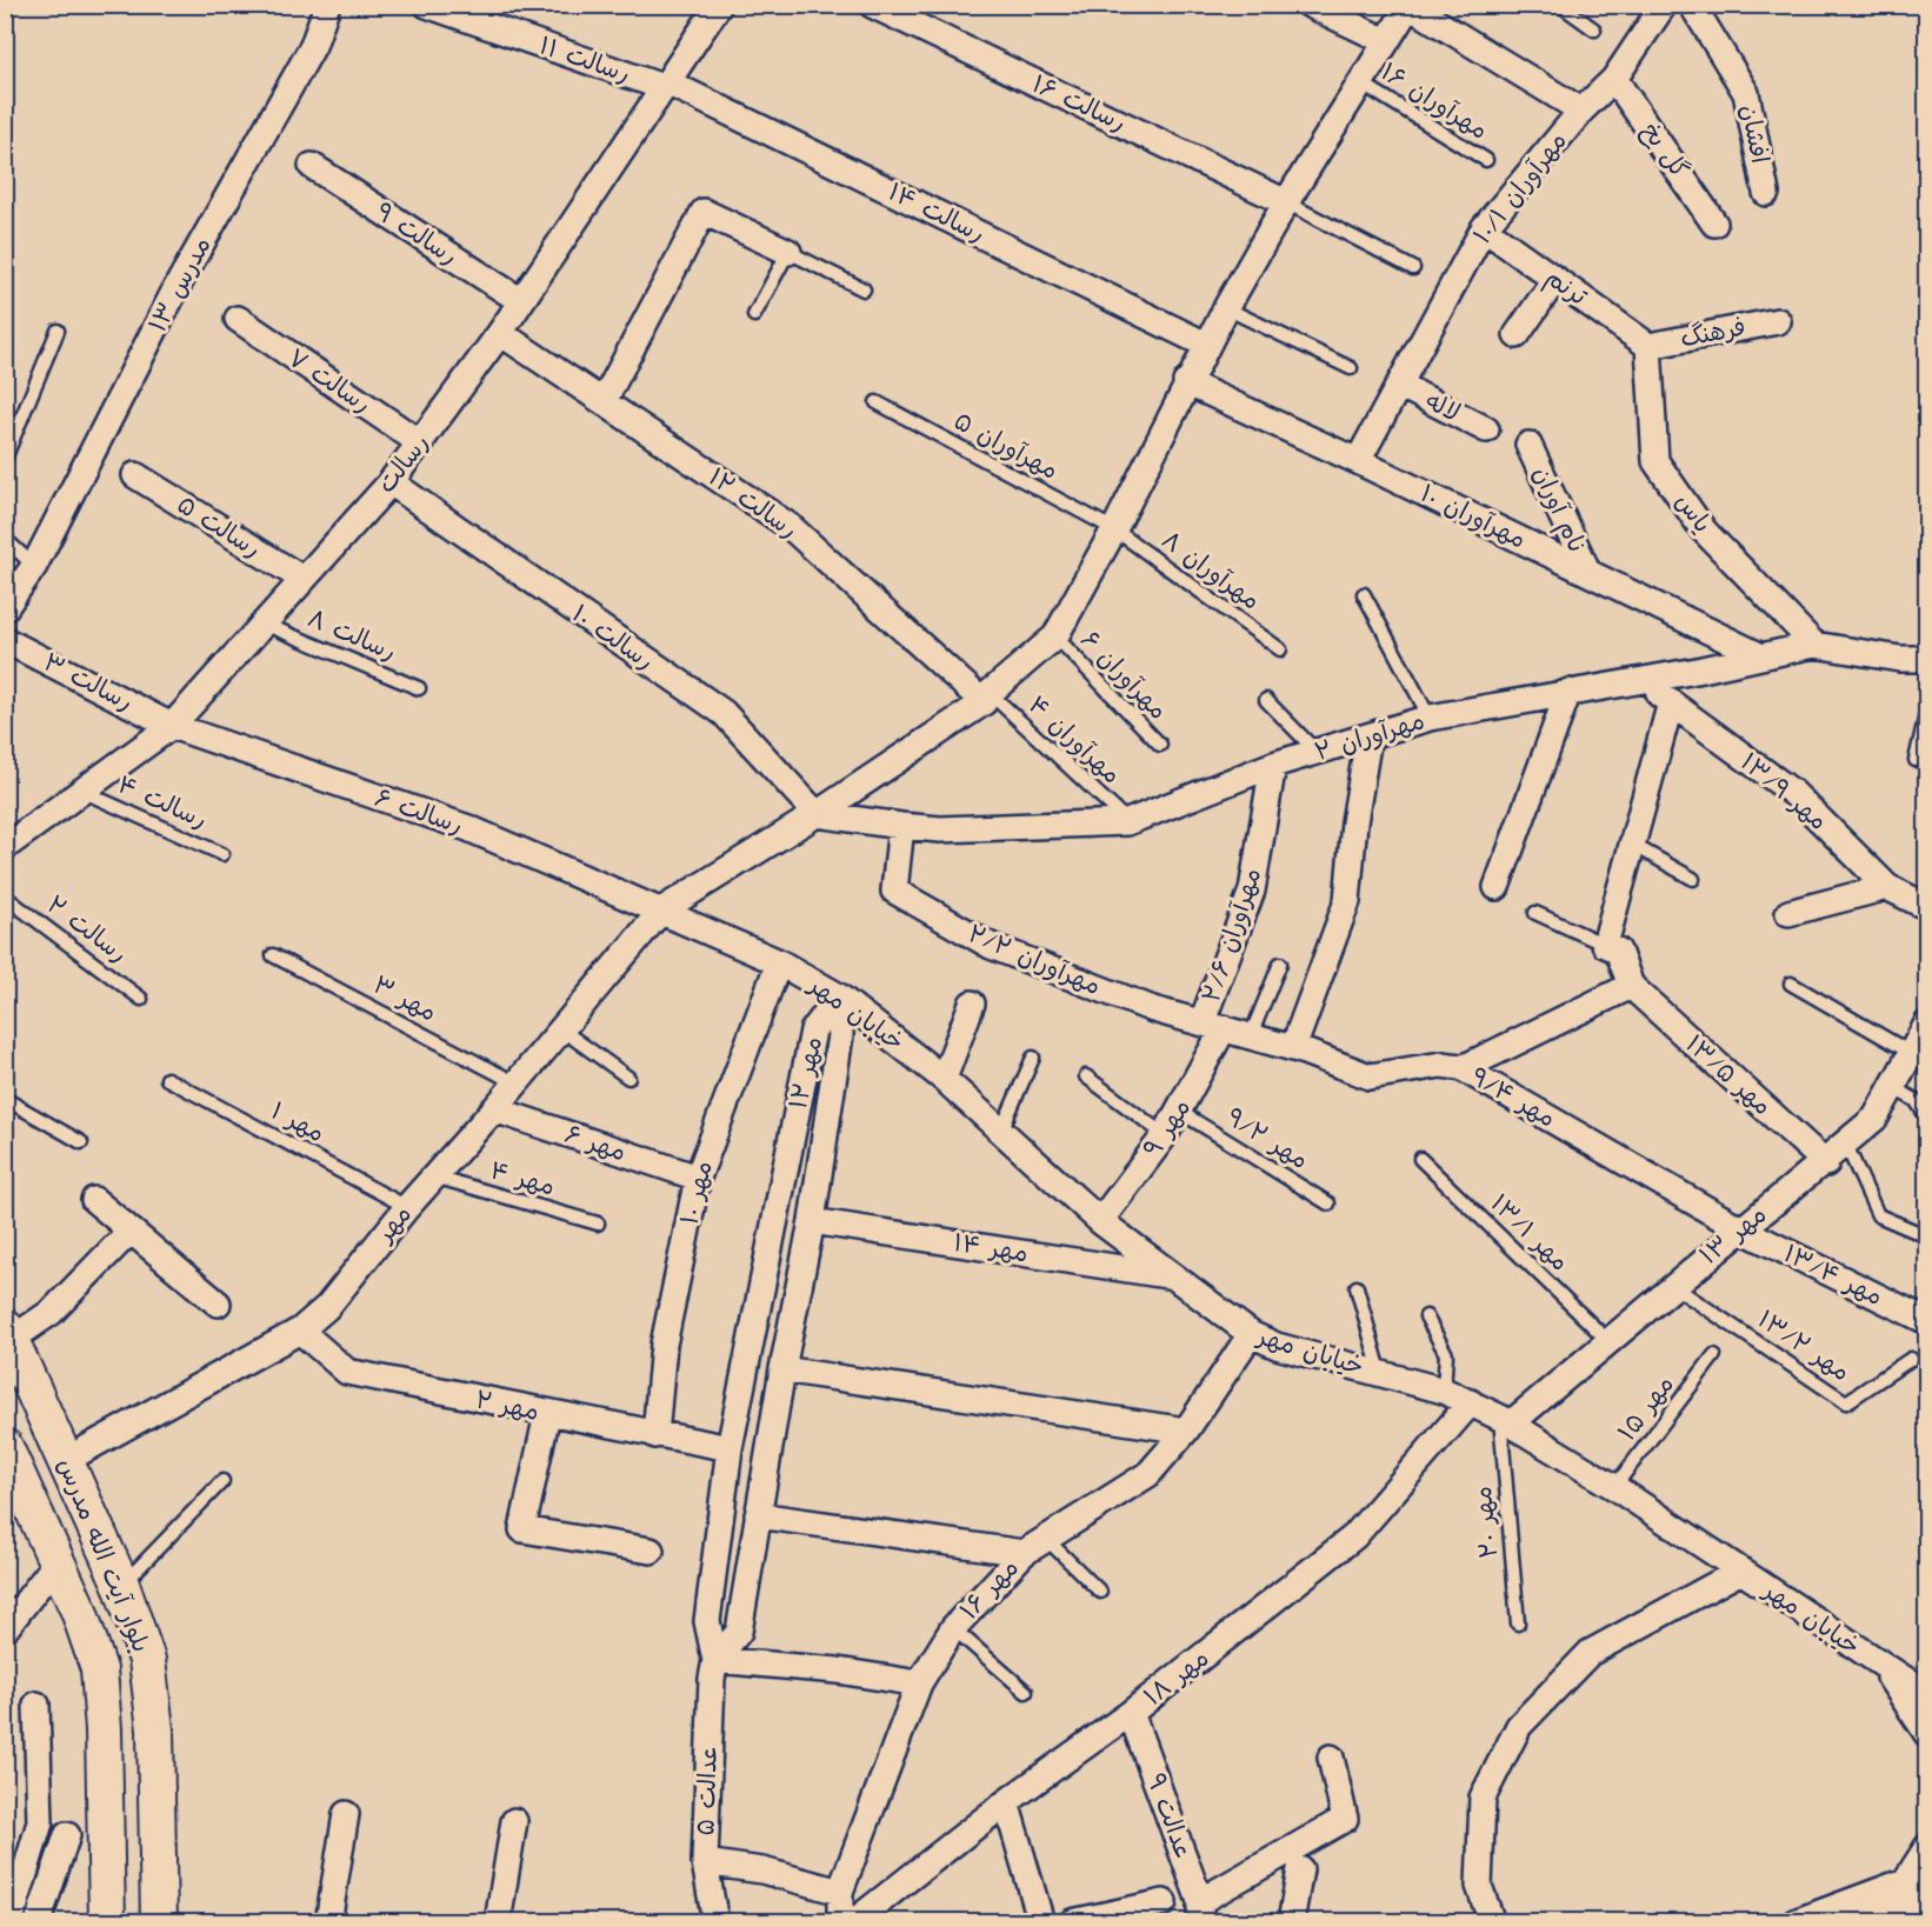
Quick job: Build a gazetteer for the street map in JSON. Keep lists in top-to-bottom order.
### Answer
{
  "streets": {
    "main road": ["بلوار آیت الله مدرس"],
    "street": [
      "رسالت ۱۱",
      "رسالت ۱۶",
      "افشان",
      "گل یخ",
      "مهرآوران ۱۰/۱",
      "رسالت ۱۴",
      "رسالت ۹",
      "مدرس ۱۳",
      "ترنم",
      "فرهنگ",
      "رسالت ۷",
      "لاله",
      "رسالت",
      "رسالت ۱۲",
      "نام آوران",
      "یاس",
      "مهرآوران ۱۰",
      "رسالت ۵",
      "رسالت ۱۰",
      "رسالت ۳",
      "مهرآوران ۲",
      "مهر ۱۳/۹",
      "رسالت ۶",
      "مهرآوران ۲/۶",
      "مهرآوران ۲/۲",
      "خیابان مهر",
      "مهر ۱۲",
      "مهر ۱۳/۵",
      "مهر ۹/۴",
      "مهر ۹",
      "مهر ۶",
      "مهر ۱۰",
      "مهر",
      "مهر ۱۳",
      "مهر ۱۴",
      "مهر ۱۳/۴",
      "مهر ۲",
      "مهر ۱۶",
      "مهر ۱۸",
      "عدالت ۵",
      "عدالت ۹"
    ],
    "lane": [
      "مهرآوران ۱۶",
      "مهرآوران ۵",
      "مهرآوران ۸",
      "رسالت ۸",
      "مهرآوران ۶",
      "مهرآوران ۴",
      "رسالت ۴",
      "رسالت ۲",
      "مهر ۳",
      "مهر ۱",
      "مهر ۹/۲",
      "مهر ۴",
      "مهر ۱۳/۱",
      "مهر ۱۳/۲",
      "مهر ۱۵",
      "مهر ۲۰"
    ]
  },
  "crossings": [
    ["رسالت ۱۱", "رسالت ۱۴"],
    ["رسالت ۱۱", "رسالت"],
    ["گل یخ", "مهرآوران ۱۰/۱"],
    ["مهرآوران ۱۰/۱", "ترنم"],
    ["مهرآوران ۱۰/۱", "لاله"],
    ["مهرآوران ۱۰/۱", "مهرآوران ۱۰"],
    ["رسالت ۱۴", "رسالت"],
    ["رسالت ۹", "رسالت"],
    ["ترنم", "فرهنگ"],
    ["ترنم", "یاس"],
    ["فرهنگ", "یاس"],
    ["رسالت ۷", "رسالت"],
    ["مهرآوران ۵", "مهرآوران ۸"],
    ["رسالت", "رسالت ۱۲"],
    ["رسالت", "رسالت ۵"],
    ["رسالت", "رسالت ۸"],
    ["رسالت", "رسالت ۱۰"],
    ["رسالت", "رسالت ۳"],
    ["رسالت", "رسالت ۴"],
    ["رسالت", "رسالت ۶"],
    ["رسالت ۱۲", "مهرآوران ۴"],
    ["رسالت ۱۲", "مهر"],
    ["نام آوران", "مهرآوران ۱۰"],
    ["یاس", "مهرآوران ۲"],
    ["مهرآوران ۱۰", "مهرآوران ۲"],
    ["رسالت ۱۰", "مهرآوران ۲"],
    ["رسالت ۱۰", "مهر"],
    ["مهرآوران ۶", "مهر"],
    ["رسالت ۳", "رسالت ۶"],
    ["مهرآوران ۲", "مهرآوران ۴"],
    ["مهرآوران ۲", "مهر ۱۳/۹"],
    ["مهرآوران ۲", "مهرآوران ۲/۶"],
    ["مهرآوران ۲", "مهرآوران ۲/۲"],
    ["مهرآوران ۲", "مهر"],
    ["مهرآوران ۴", "مهر"],
    ["رسالت ۶", "خیابان مهر"],
    ["رسالت ۶", "مهر"],
    ["مهرآوران ۲/۶", "مهرآوران ۲/۲"],
    ["مهرآوران ۲/۶", "مهر ۹/۴"],
    ["مهرآوران ۲/۶", "مهر ۹"],
    ["مهرآوران ۲/۲", "مهر ۹/۴"],
    ["مهرآوران ۲/۲", "مهر ۹"],
    ["مهر ۳", "مهر"],
    ["خیابان مهر", "مهر ۱۲"],
    ["خیابان مهر", "مهر ۹"],
    ["خیابان مهر", "مهر ۱۰"],
    ["خیابان مهر", "مهر"],
    ["خیابان مهر", "مهر ۱۳"],
    ["خیابان مهر", "مهر ۱۴"],
    ["خیابان مهر", "مهر ۱۵"],
    ["خیابان مهر", "مهر ۲۰"],
    ["خیابان مهر", "مهر ۱۶"],
    ["خیابان مهر", "مهر ۱۸"],
    ["مهر ۱۲", "مهر ۱۴"],
    ["مهر ۱۲", "مهر ۲"],
    ["مهر ۱۲", "عدالت ۵"],
    ["مهر ۱۳/۵", "مهر ۱۳"],
    ["مهر ۹/۴", "مهر ۹"],
    ["مهر ۹/۴", "مهر ۱۳"],
    ["مهر ۹/۴", "مهر ۱۳/۴"],
    ["مهر ۱", "مهر"],
    ["مهر ۹", "مهر ۹/۲"],
    ["مهر ۶", "مهر ۱۰"],
    ["مهر ۶", "مهر"],
    ["مهر ۴", "مهر"],
    ["مهر ۱۰", "مهر ۲"],
    ["مهر", "مهر ۲"],
    ["مهر", "بلوار آیت الله مدرس"],
    ["مهر ۱۳/۱", "مهر ۱۳"],
    ["مهر ۱۳", "مهر ۱۳/۴"],
    ["مهر ۱۳", "مهر ۱۳/۲"],
    ["مهر ۱۳", "مهر ۲۰"],
    ["مهر ۱۸", "عدالت ۹"]
  ]
}
